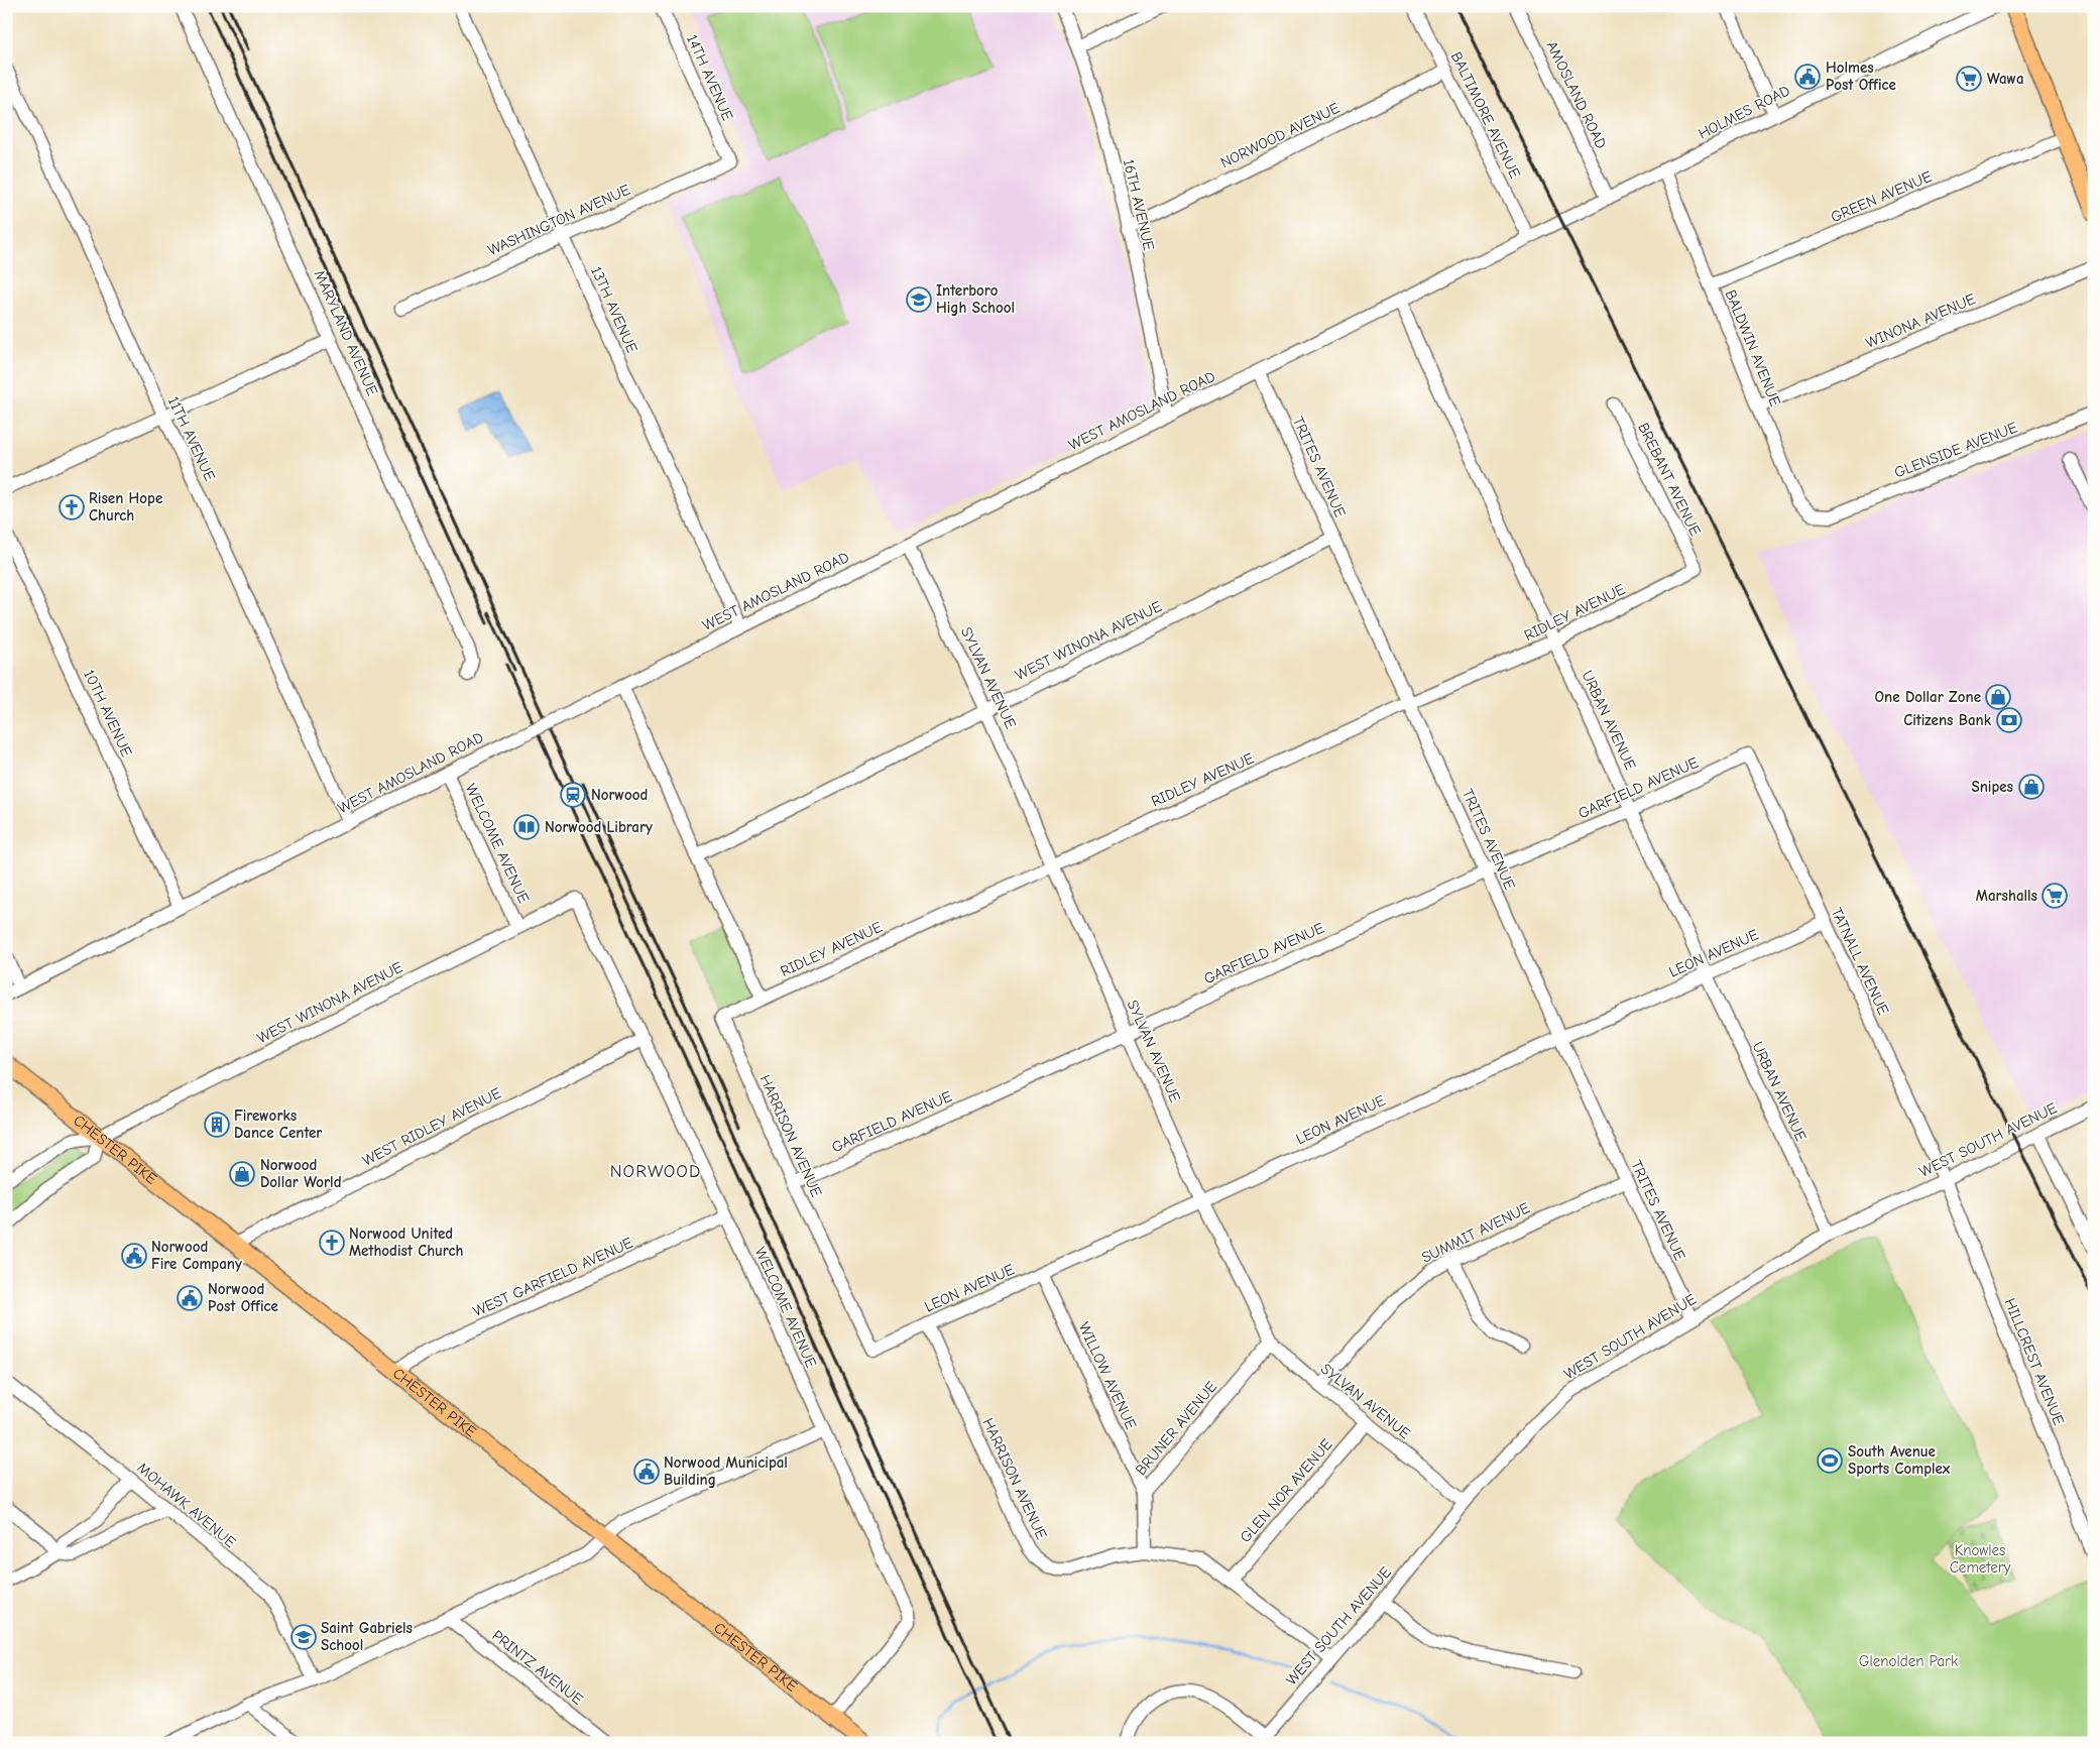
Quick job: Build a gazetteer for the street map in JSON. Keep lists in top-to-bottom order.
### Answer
{
  "streets": {
    "main road": ["CHESTER PIKE"],
    "street": [
      "14TH AVENUE",
      "AMOSLAND ROAD",
      "HOLMES ROAD",
      "BALTIMORE AVENUE",
      "NORWOOD AVENUE",
      "GREEN AVENUE",
      "16TH AVENUE",
      "WASHINGTON AVENUE",
      "13TH AVENUE",
      "WINONA AVENUE",
      "MARYLAND AVENUE",
      "BALDWIN AVENUE",
      "WEST AMOSLAND ROAD",
      "11TH AVENUE",
      "GLENSIDE AVENUE",
      "TRITES AVENUE",
      "BREBANT AVENUE",
      "RIDLEY AVENUE",
      "WEST WINONA AVENUE",
      "SYLVAN AVENUE",
      "10TH AVENUE",
      "URBAN AVENUE",
      "GARFIELD AVENUE",
      "WELCOME AVENUE",
      "LEON AVENUE",
      "TATNALL AVENUE",
      "WEST RIDLEY AVENUE",
      "HARRISON AVENUE",
      "WEST SOUTH AVENUE",
      "SUMMIT AVENUE",
      "WEST GARFIELD AVENUE",
      "HILLCREST AVENUE",
      "WILLOW AVENUE",
      "BRUNER AVENUE",
      "GLEN NOR AVENUE",
      "MOHAWK AVENUE",
      "PRINTZ AVENUE"
    ]
  },
  "crossings": [
    ["14TH AVENUE", "WASHINGTON AVENUE"],
    ["AMOSLAND ROAD", "HOLMES ROAD"],
    ["HOLMES ROAD", "BALDWIN AVENUE"],
    ["HOLMES ROAD", "WEST AMOSLAND ROAD"],
    ["BALTIMORE AVENUE", "NORWOOD AVENUE"],
    ["BALTIMORE AVENUE", "WEST AMOSLAND ROAD"],
    ["NORWOOD AVENUE", "16TH AVENUE"],
    ["GREEN AVENUE", "BALDWIN AVENUE"],
    ["16TH AVENUE", "WEST AMOSLAND ROAD"],
    ["WASHINGTON AVENUE", "13TH AVENUE"],
    ["13TH AVENUE", "WEST AMOSLAND ROAD"],
    ["WINONA AVENUE", "BALDWIN AVENUE"],
    ["BALDWIN AVENUE", "GLENSIDE AVENUE"],
    ["WEST AMOSLAND ROAD", "11TH AVENUE"],
    ["WEST AMOSLAND ROAD", "TRITES AVENUE"],
    ["WEST AMOSLAND ROAD", "SYLVAN AVENUE"],
    ["WEST AMOSLAND ROAD", "10TH AVENUE"],
    ["WEST AMOSLAND ROAD", "URBAN AVENUE"],
    ["WEST AMOSLAND ROAD", "WELCOME AVENUE"],
    ["TRITES AVENUE", "RIDLEY AVENUE"],
    ["TRITES AVENUE", "WEST WINONA AVENUE"],
    ["TRITES AVENUE", "GARFIELD AVENUE"],
    ["TRITES AVENUE", "LEON AVENUE"],
    ["TRITES AVENUE", "WEST SOUTH AVENUE"],
    ["TRITES AVENUE", "SUMMIT AVENUE"],
    ["BREBANT AVENUE", "RIDLEY AVENUE"],
    ["RIDLEY AVENUE", "SYLVAN AVENUE"],
    ["RIDLEY AVENUE", "URBAN AVENUE"],
    ["RIDLEY AVENUE", "HARRISON AVENUE"],
    ["WEST WINONA AVENUE", "SYLVAN AVENUE"],
    ["WEST WINONA AVENUE", "WELCOME AVENUE"],
    ["WEST WINONA AVENUE", "CHESTER PIKE"],
    ["SYLVAN AVENUE", "GARFIELD AVENUE"],
    ["SYLVAN AVENUE", "LEON AVENUE"],
    ["SYLVAN AVENUE", "WEST SOUTH AVENUE"],
    ["SYLVAN AVENUE", "SUMMIT AVENUE"],
    ["SYLVAN AVENUE", "BRUNER AVENUE"],
    ["SYLVAN AVENUE", "GLEN NOR AVENUE"],
    ["URBAN AVENUE", "GARFIELD AVENUE"],
    ["URBAN AVENUE", "LEON AVENUE"],
    ["URBAN AVENUE", "WEST SOUTH AVENUE"],
    ["GARFIELD AVENUE", "TATNALL AVENUE"],
    ["GARFIELD AVENUE", "HARRISON AVENUE"],
    ["WELCOME AVENUE", "WEST RIDLEY AVENUE"],
    ["WELCOME AVENUE", "CHESTER PIKE"],
    ["WELCOME AVENUE", "WEST GARFIELD AVENUE"],
    ["LEON AVENUE", "TATNALL AVENUE"],
    ["LEON AVENUE", "HARRISON AVENUE"],
    ["LEON AVENUE", "WILLOW AVENUE"],
    ["TATNALL AVENUE", "WEST SOUTH AVENUE"],
    ["TATNALL AVENUE", "HILLCREST AVENUE"],
    ["WEST RIDLEY AVENUE", "CHESTER PIKE"],
    ["HARRISON AVENUE", "WEST SOUTH AVENUE"],
    ["HARRISON AVENUE", "BRUNER AVENUE"],
    ["HARRISON AVENUE", "GLEN NOR AVENUE"],
    ["WEST SOUTH AVENUE", "HILLCREST AVENUE"],
    ["CHESTER PIKE", "WEST GARFIELD AVENUE"],
    ["WILLOW AVENUE", "BRUNER AVENUE"]
  ],
  "districts": ["NORWOOD"],
  "parks": ["Knowles Cemetery", "Glenolden Park"],
  "places": {
    "public building": [
      "Holmes Post Office",
      "Norwood Fire Company",
      "Norwood Post Office",
      "Norwood Municipal Building"
    ],
    "supermarket": ["Wawa", "Marshalls"],
    "school or university": ["Interboro High School", "Saint Gabriels School"],
    "church": ["Risen Hope Church", "Norwood United Methodist Church"],
    "shop": ["One Dollar Zone", "Snipes", "Norwood Dollar World"],
    "bank": ["Citizens Bank"],
    "station": ["Norwood"],
    "library": ["Norwood Library"],
    "building": ["Fireworks Dance Center"],
    "sports": ["South Avenue Sports Complex"]
  }
}
